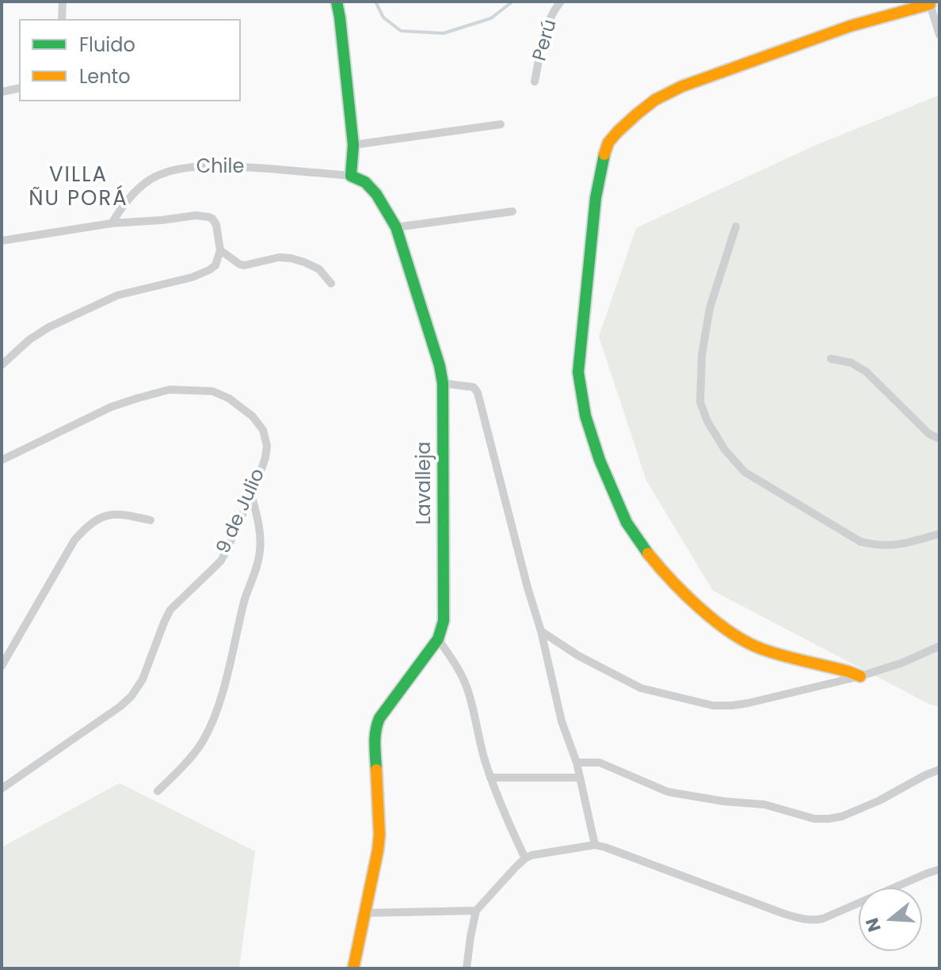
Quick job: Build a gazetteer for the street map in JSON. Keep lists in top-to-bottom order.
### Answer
{
  "streets": {
    "street": [
      "Perú",
      "Chile",
      "Lavalleja",
      "9 de Julio"
    ]
  },
  "crossings": [
    ["Chile", "Lavalleja"]
  ],
  "districts": ["VILLA ÑU PORÁ"],
  "legend": ["Fluido", "Lento"],
  "north": "left"
}
